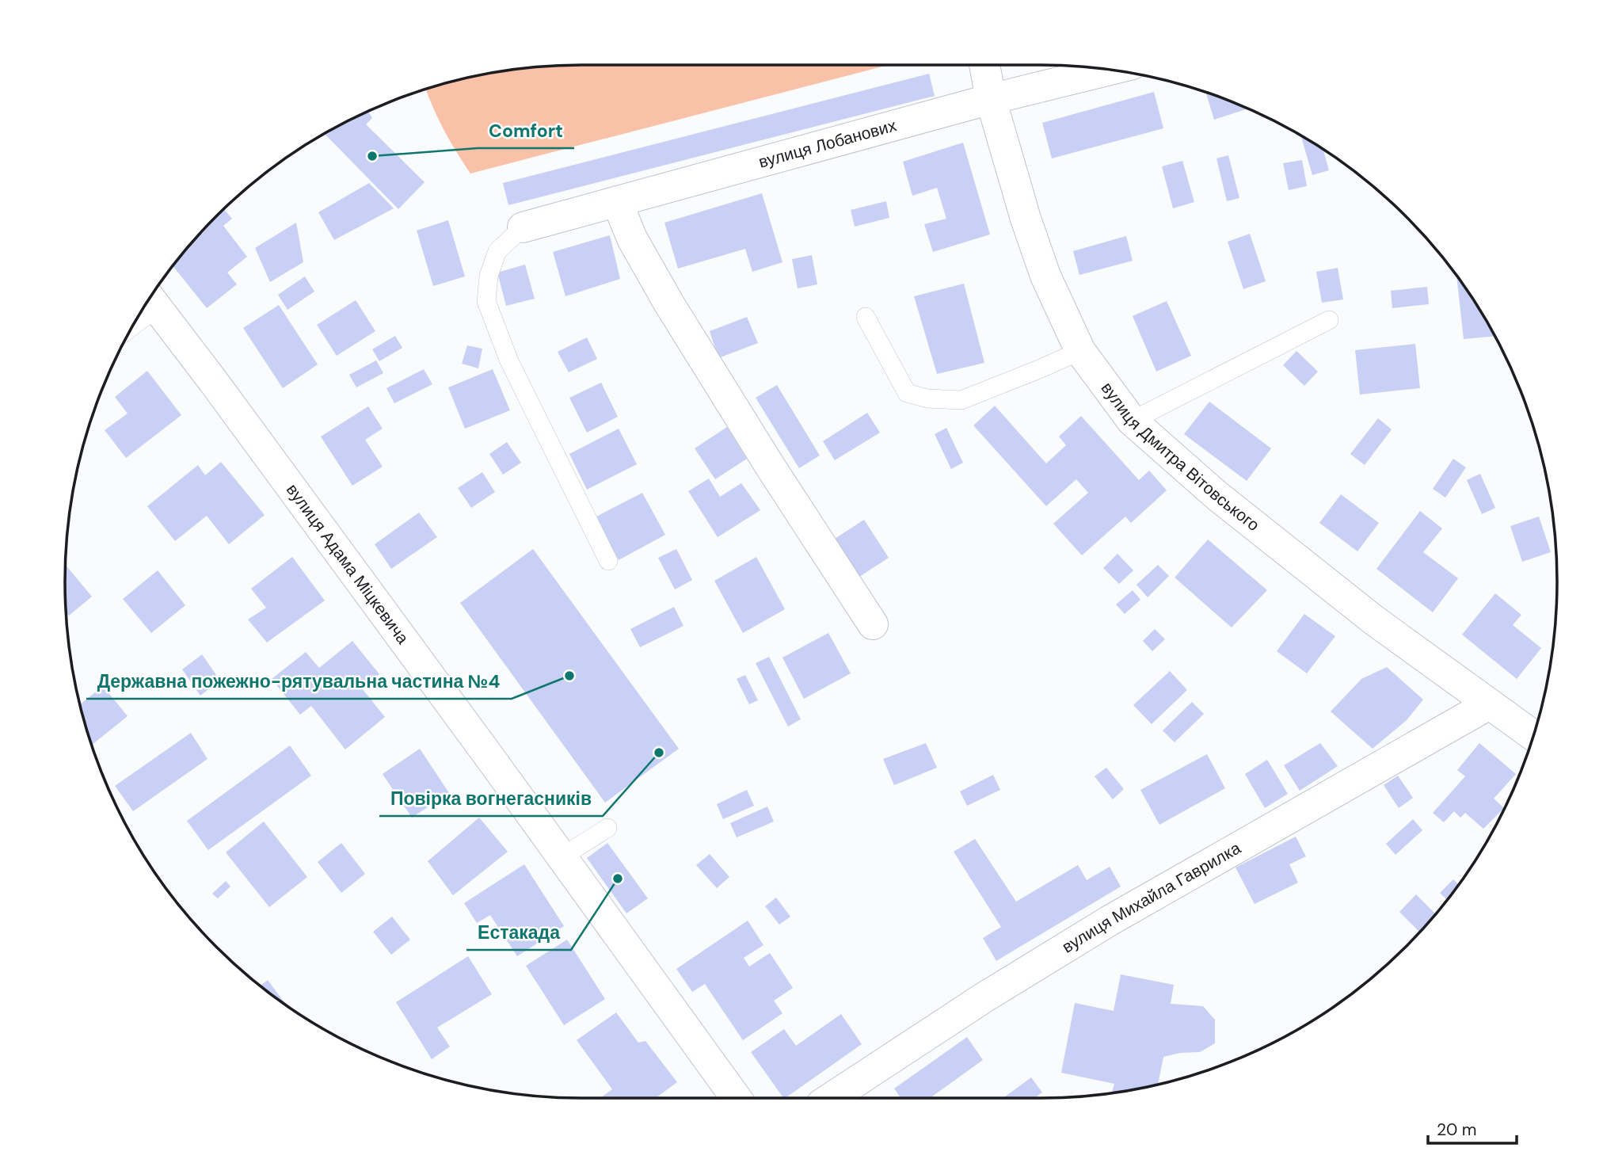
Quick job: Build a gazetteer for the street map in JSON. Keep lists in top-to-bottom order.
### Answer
{
  "streets": {
    "street": [
      "вулиця Лобанових",
      "вулиця Дмитра Вітовського",
      "вулиця Адама Міцкевича",
      "вулиця Михайла Гаврилка"
    ]
  },
  "crossings": [
    ["вулиця Лобанових", "вулиця Дмитра Вітовського"],
    ["вулиця Дмитра Вітовського", "вулиця Михайла Гаврилка"]
  ],
  "places": [
    "Comfort",
    "Державна пожежно-рятувальна частина №4",
    "Повірка вогнегасників",
    "Естакада"
  ],
  "scale_bar": "20 m"
}
